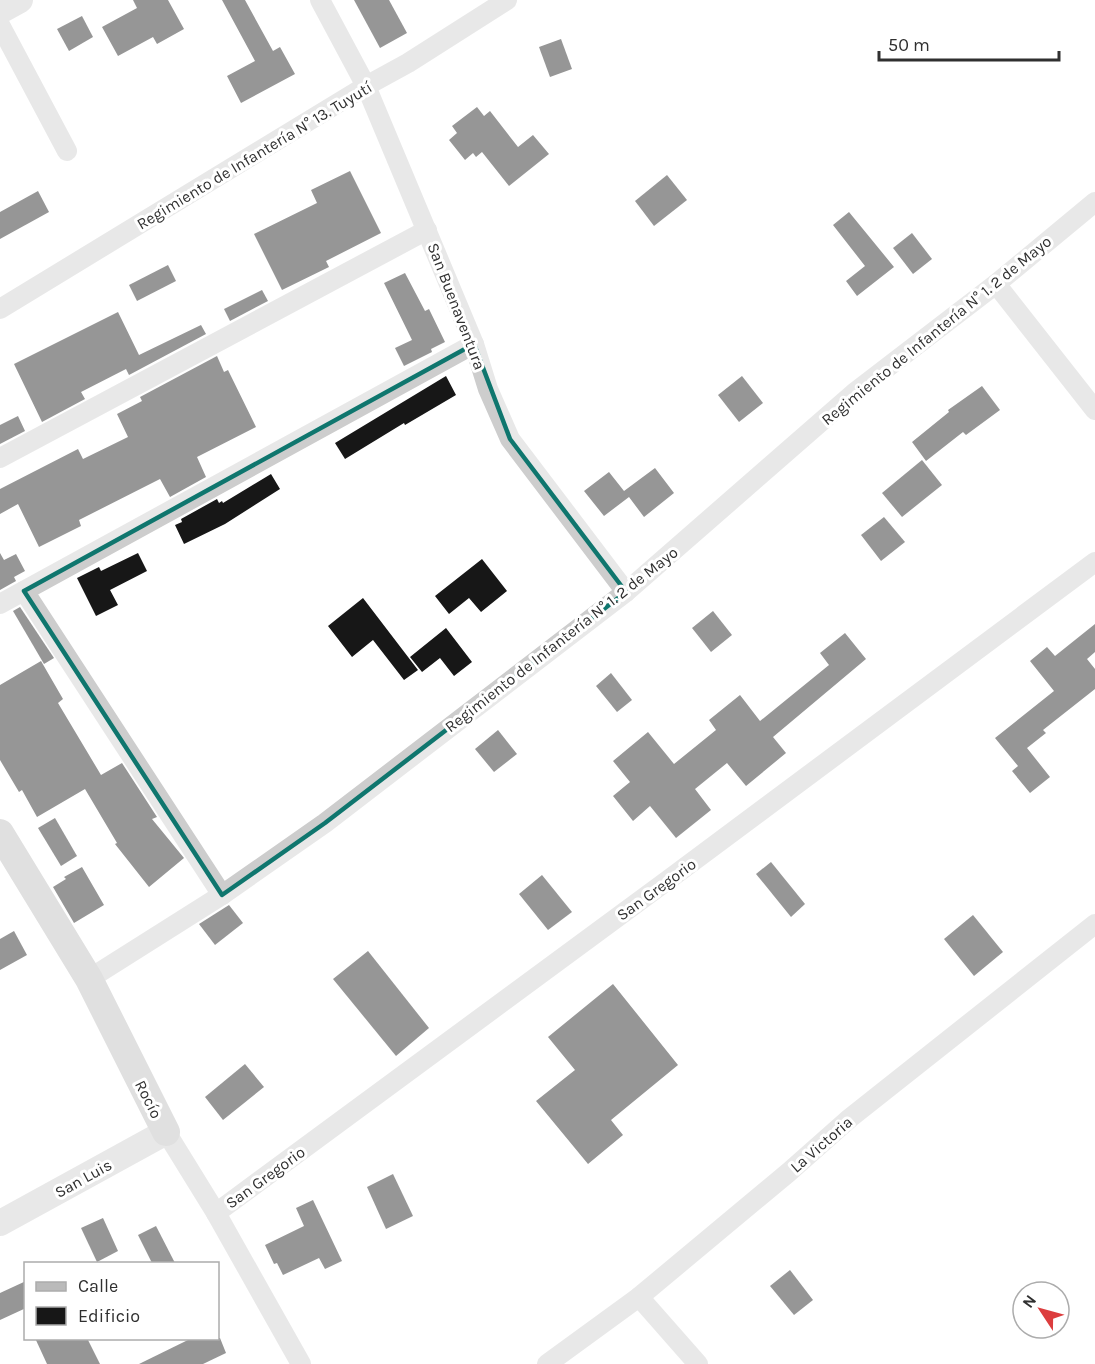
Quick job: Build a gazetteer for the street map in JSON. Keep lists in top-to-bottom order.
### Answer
{
  "streets": {
    "main road": ["Rocío"],
    "street": [
      "Regimiento de Infantería N° 13. Tuyutí",
      "San Buenaventura",
      "Regimiento de Infantería N° 1. 2 de Mayo",
      "San Gregorio",
      "La Victoria",
      "San Luis"
    ]
  },
  "crossings": [
    ["Regimiento de Infantería N° 13. Tuyutí", "San Buenaventura"],
    ["San Buenaventura", "Regimiento de Infantería N° 1. 2 de Mayo"],
    ["Regimiento de Infantería N° 1. 2 de Mayo", "Rocío"],
    ["San Gregorio", "Rocío"],
    ["Rocío", "San Luis"]
  ],
  "legend": ["Calle", "Edificio"],
  "scale_bar": "50 m",
  "north": "top left"
}
